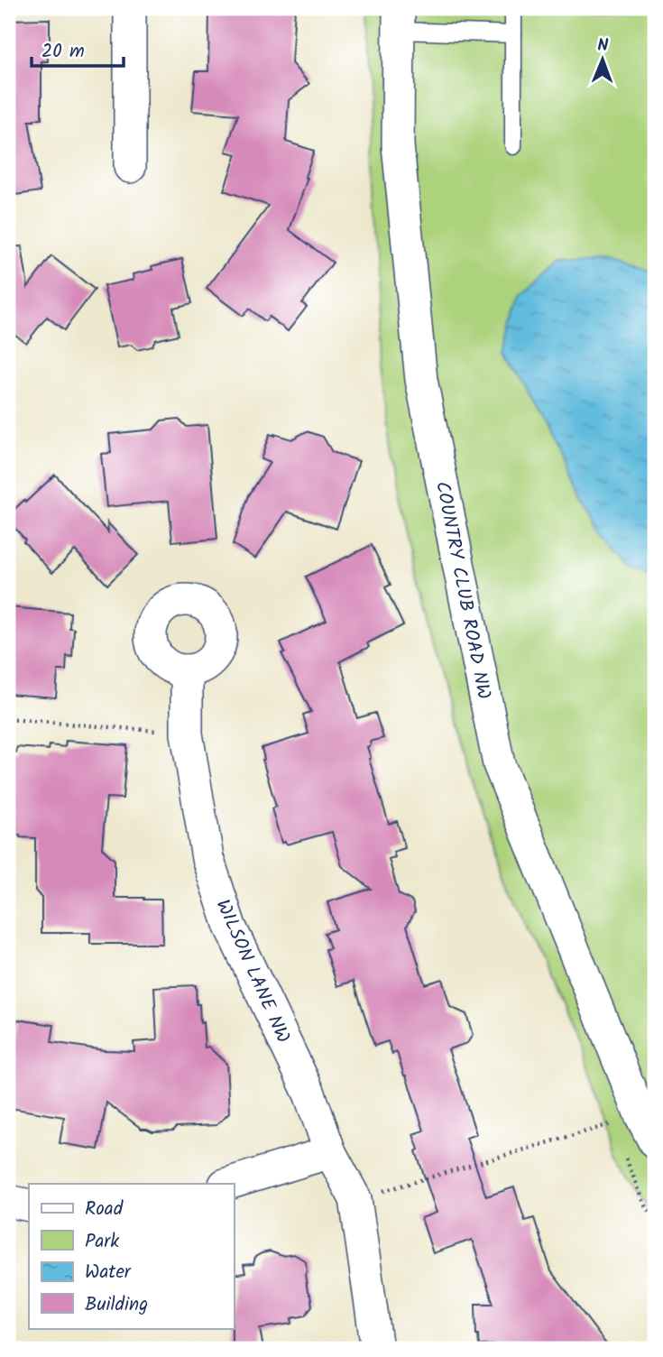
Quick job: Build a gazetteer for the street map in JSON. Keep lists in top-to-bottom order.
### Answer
{
  "streets": {
    "street": ["COUNTRY CLUB ROAD NW", "WILSON LANE NW"]
  },
  "legend": [
    "Road",
    "Park",
    "Water",
    "Building"
  ],
  "scale_bar": "20 m",
  "north": "top"
}
